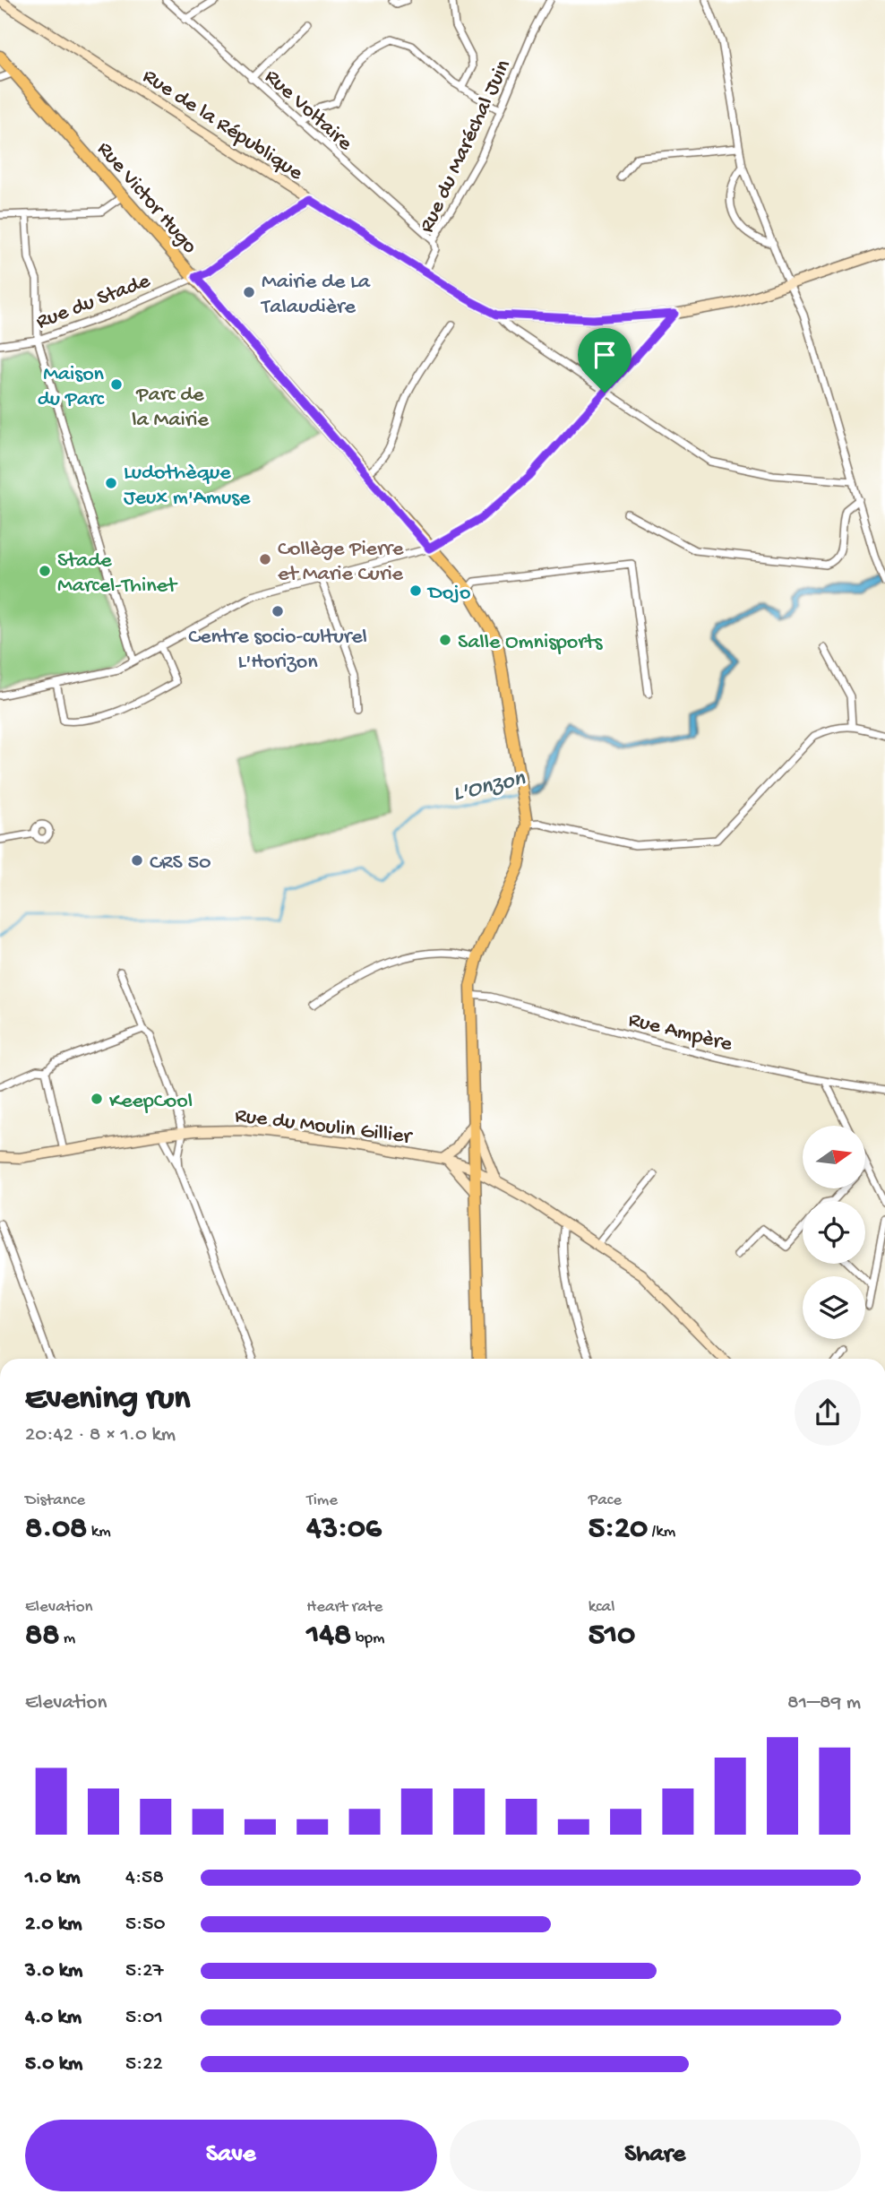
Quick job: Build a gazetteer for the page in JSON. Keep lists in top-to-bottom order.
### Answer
{
  "streets": {
    "main road": ["Rue de la République", "Rue Victor Hugo", "Rue du Moulin Gillier"],
    "street": [
      "Rue Voltaire",
      "Rue du Maréchal Juin",
      "Rue du Stade",
      "Rue Ampère"
    ]
  },
  "crossings": [
    ["Rue Voltaire", "Rue du Maréchal Juin"],
    ["Rue de la République", "Rue du Maréchal Juin"],
    ["Rue Victor Hugo", "Rue du Stade"],
    ["Rue Victor Hugo", "Rue Ampère"],
    ["Rue Victor Hugo", "Rue du Moulin Gillier"]
  ],
  "water": ["L'Onzon"],
  "parks": ["Parc de la Mairie"],
  "places": [
    "Mairie de La Talaudière",
    "Maison du Parc",
    "Ludothèque Jeux m'Amuse",
    "Collège Pierre et Marie Curie",
    "Stade Marcel-Thinet",
    "Dojo",
    "Centre socio-culturel L'Horizon",
    "Salle Omnisports",
    "CRS 50",
    "KeepCool"
  ],
  "north": "right",
  "page": {
    "heading": ["Evening run", "20:42 · 8 × 1.0 km"],
    "stats": [
      ["Distance", "8.08 km"],
      ["Time", "43:06"],
      ["Pace", "5:20 /km"],
      ["Elevation", "88 m"],
      ["Heart rate", "148 bpm"],
      ["kcal", "510"]
    ],
    "chart": ["Elevation", "81–89 m"],
    "list": [
      {
        "name": "1.0 km",
        "note": "4:58"
      },
      {
        "name": "2.0 km",
        "note": "5:50"
      },
      {
        "name": "3.0 km",
        "note": "5:27"
      },
      {
        "name": "4.0 km",
        "note": "5:01"
      },
      {
        "name": "5.0 km",
        "note": "5:22"
      }
    ],
    "buttons": ["Save", "Share"]
  }
}
